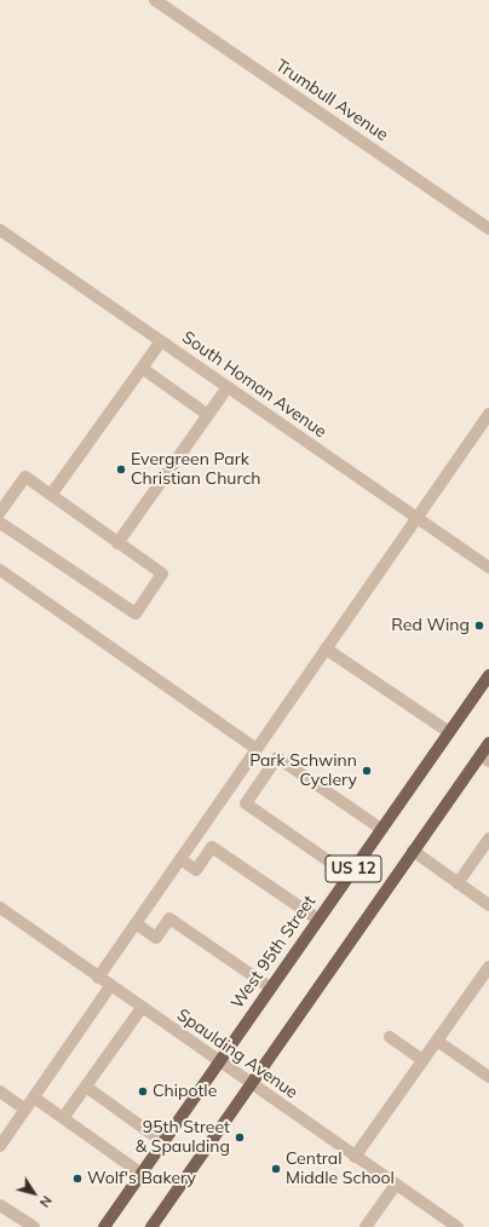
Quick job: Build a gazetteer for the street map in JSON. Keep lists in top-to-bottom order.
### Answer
{
  "streets": {
    "main road": ["US 12", "West 95th Street"],
    "street": ["Trumbull Avenue", "South Homan Avenue", "Spaulding Avenue"]
  },
  "crossings": [
    ["US 12", "Spaulding Avenue"],
    ["West 95th Street", "Spaulding Avenue"]
  ],
  "places": [
    "Evergreen Park Christian Church",
    "Red Wing",
    "Park Schwinn Cyclery",
    "Chipotle",
    "95th Street & Spaulding",
    "Central Middle School",
    "Wolf's Bakery"
  ],
  "north": "bottom right"
}
